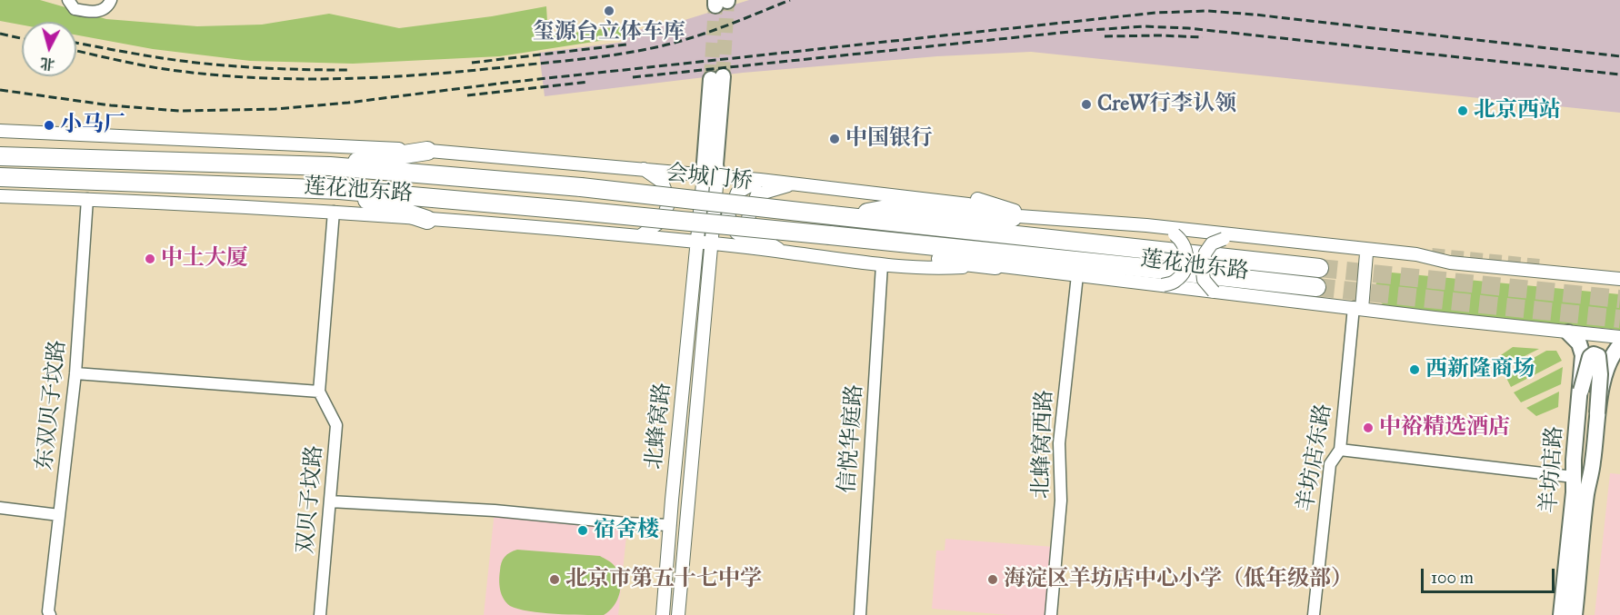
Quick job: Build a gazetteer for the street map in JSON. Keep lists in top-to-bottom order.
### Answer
{
  "streets": {
    "highway": ["会城门桥", "莲花池东路"],
    "main road": ["羊坊店路"],
    "street": [
      "东双贝子坟路",
      "北蜂窝路",
      "信悦华庭路",
      "北蜂窝西路",
      "羊坊店东路",
      "双贝子坟路"
    ]
  },
  "crossings": [
    ["会城门桥", "莲花池东路"],
    ["莲花池东路", "东双贝子坟路"],
    ["莲花池东路", "北蜂窝路"],
    ["莲花池东路", "信悦华庭路"],
    ["莲花池东路", "北蜂窝西路"],
    ["莲花池东路", "羊坊店东路"],
    ["莲花池东路", "羊坊店路"]
  ],
  "places": [
    "玺源台立体车库",
    "CreW行李认领",
    "北京西站",
    "小马厂",
    "中国银行",
    "中土大厦",
    "西新隆商场",
    "中裕精选酒店",
    "宿舍楼",
    "北京市第五十七中学",
    "海淀区羊坊店中心小学（低年级部）"
  ],
  "scale_bar": "100 m",
  "north": "bottom"
}
